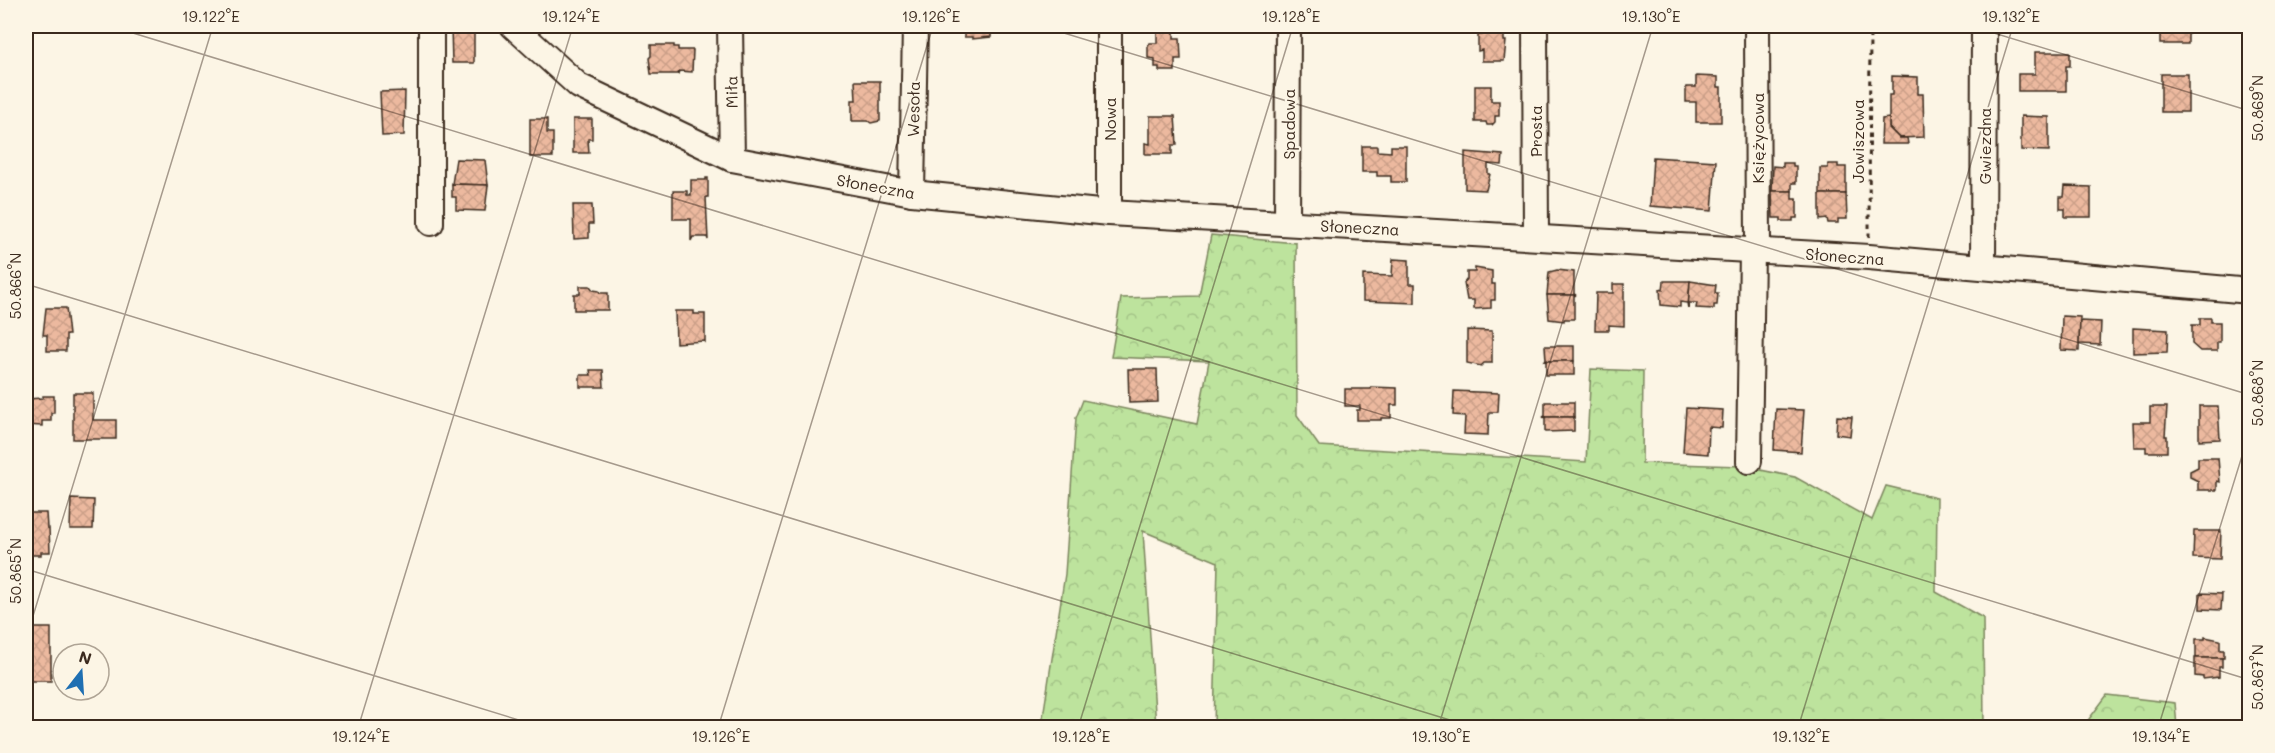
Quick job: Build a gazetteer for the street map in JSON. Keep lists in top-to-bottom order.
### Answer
{
  "streets": {
    "street": [
      "Miła",
      "Wesoła",
      "Nowa",
      "Spadowa",
      "Prosta",
      "Księżycowa",
      "Gwiezdna",
      "Słoneczna"
    ],
    "path": ["Jowiszowa"]
  },
  "crossings": [
    ["Miła", "Słoneczna"],
    ["Wesoła", "Słoneczna"],
    ["Nowa", "Słoneczna"],
    ["Spadowa", "Słoneczna"],
    ["Prosta", "Słoneczna"],
    ["Księżycowa", "Słoneczna"],
    ["Jowiszowa", "Słoneczna"],
    ["Gwiezdna", "Słoneczna"]
  ],
  "north": "top",
  "coordinates": [
    "19.122°E",
    "19.124°E",
    "19.126°E",
    "19.128°E",
    "19.130°E",
    "19.132°E",
    "50.869°N",
    "50.866°N",
    "50.868°N",
    "50.865°N",
    "50.867°N",
    "19.134°E"
  ]
}
